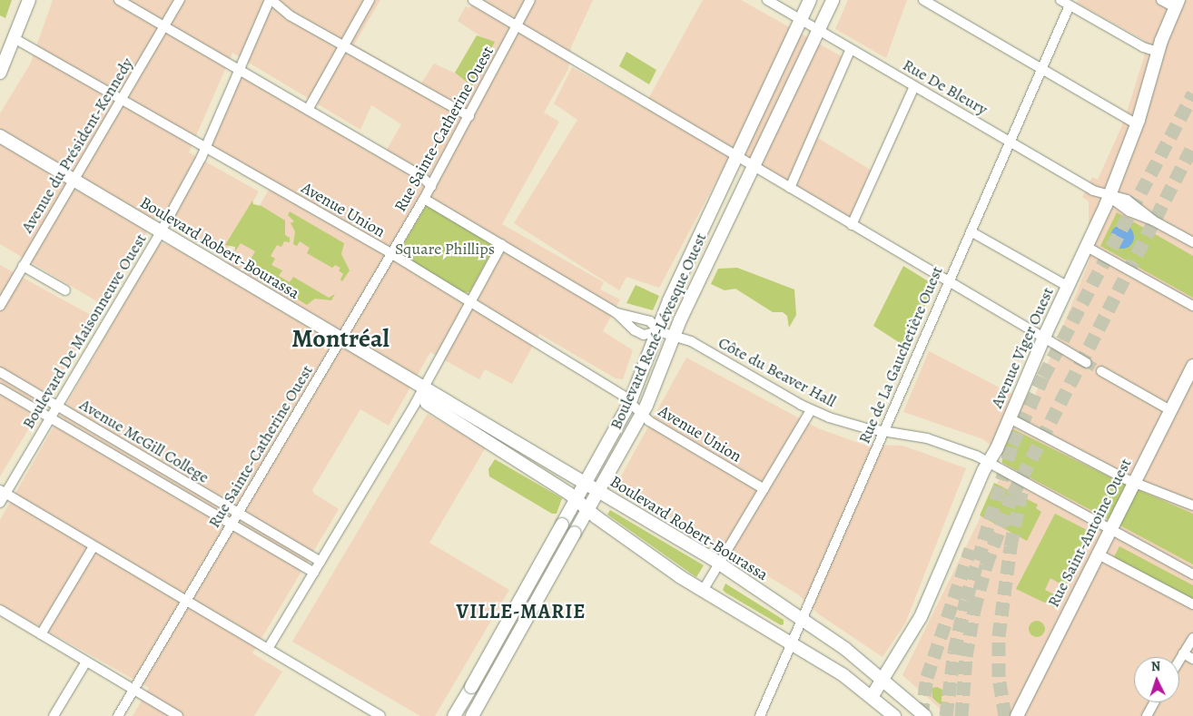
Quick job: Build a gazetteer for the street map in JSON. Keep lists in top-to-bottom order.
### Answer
{
  "streets": {
    "main road": [
      "Boulevard Robert-Bourassa",
      "Boulevard René-Lévesque Ouest",
      "Avenue Viger Ouest",
      "Rue Saint-Antoine Ouest"
    ],
    "street": [
      "Rue De Bleury",
      "Rue Sainte-Catherine Ouest",
      "Avenue du Président-Kennedy",
      "Avenue Union",
      "Boulevard De Maisonneuve Ouest",
      "Rue de La Gauchetière Ouest",
      "Côte du Beaver Hall",
      "Avenue McGill College"
    ]
  },
  "crossings": [
    ["Rue De Bleury", "Boulevard René-Lévesque Ouest"],
    ["Rue De Bleury", "Avenue Viger Ouest"],
    ["Rue De Bleury", "Rue de La Gauchetière Ouest"],
    ["Rue Sainte-Catherine Ouest", "Avenue Union"],
    ["Rue Sainte-Catherine Ouest", "Boulevard Robert-Bourassa"],
    ["Rue Sainte-Catherine Ouest", "Avenue McGill College"],
    ["Avenue du Président-Kennedy", "Avenue Union"],
    ["Avenue du Président-Kennedy", "Boulevard Robert-Bourassa"],
    ["Avenue Union", "Boulevard De Maisonneuve Ouest"],
    ["Avenue Union", "Boulevard René-Lévesque Ouest"],
    ["Boulevard Robert-Bourassa", "Boulevard De Maisonneuve Ouest"],
    ["Boulevard Robert-Bourassa", "Boulevard René-Lévesque Ouest"],
    ["Boulevard Robert-Bourassa", "Avenue Viger Ouest"],
    ["Boulevard Robert-Bourassa", "Rue de La Gauchetière Ouest"],
    ["Boulevard De Maisonneuve Ouest", "Avenue McGill College"],
    ["Boulevard René-Lévesque Ouest", "Côte du Beaver Hall"],
    ["Avenue Viger Ouest", "Côte du Beaver Hall"],
    ["Rue de La Gauchetière Ouest", "Côte du Beaver Hall"],
    ["Côte du Beaver Hall", "Rue Saint-Antoine Ouest"]
  ],
  "districts": ["Montréal", "VILLE-MARIE"],
  "parks": ["Square Phillips"],
  "north": "top"
}
